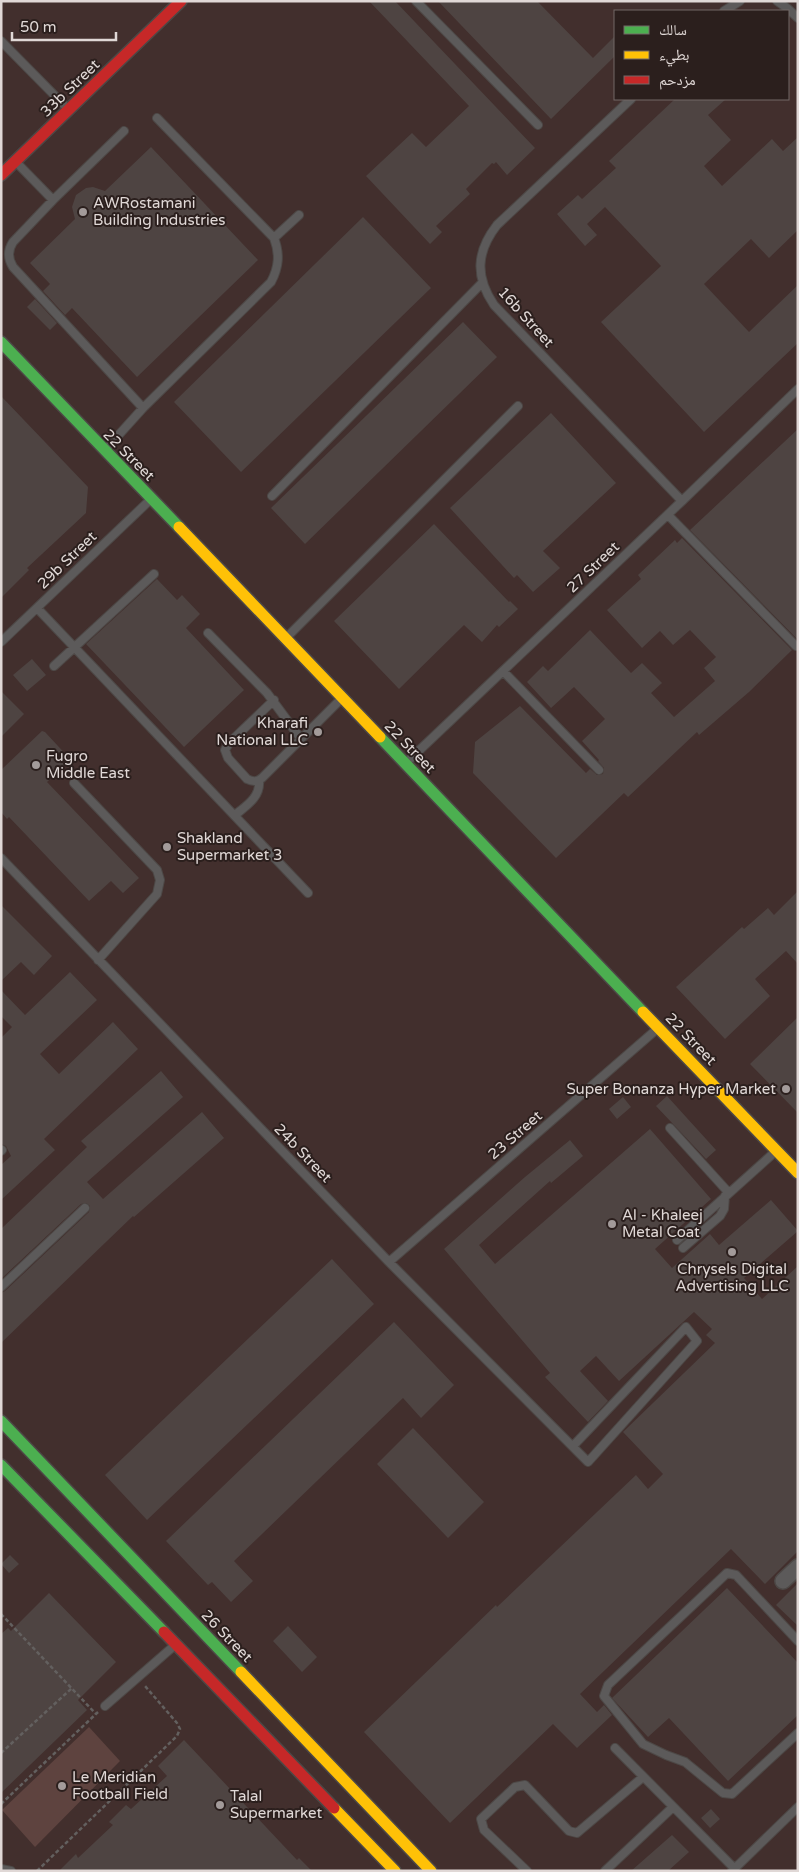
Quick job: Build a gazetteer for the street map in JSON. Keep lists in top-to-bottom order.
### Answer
{
  "streets": {
    "street": ["33b Street", "22 Street", "26 Street"],
    "lane": [
      "16b Street",
      "29b Street",
      "27 Street",
      "23 Street",
      "24b Street"
    ]
  },
  "crossings": [
    ["16b Street", "27 Street"],
    ["22 Street", "29b Street"],
    ["22 Street", "27 Street"],
    ["22 Street", "23 Street"],
    ["23 Street", "24b Street"]
  ],
  "places": [
    "AWRostamani Building Industries",
    "Kharafi National LLC",
    "Fugro Middle East",
    "Shakland Supermarket 3",
    "Super Bonanza Hyper Market",
    "Al - Khaleej Metal Coat",
    "Chrysels Digital Advertising LLC",
    "Le Meridian Football Field",
    "Talal Supermarket"
  ],
  "legend": ["سالك", "بطيء", "مزدحم"],
  "scale_bar": "50 m"
}
